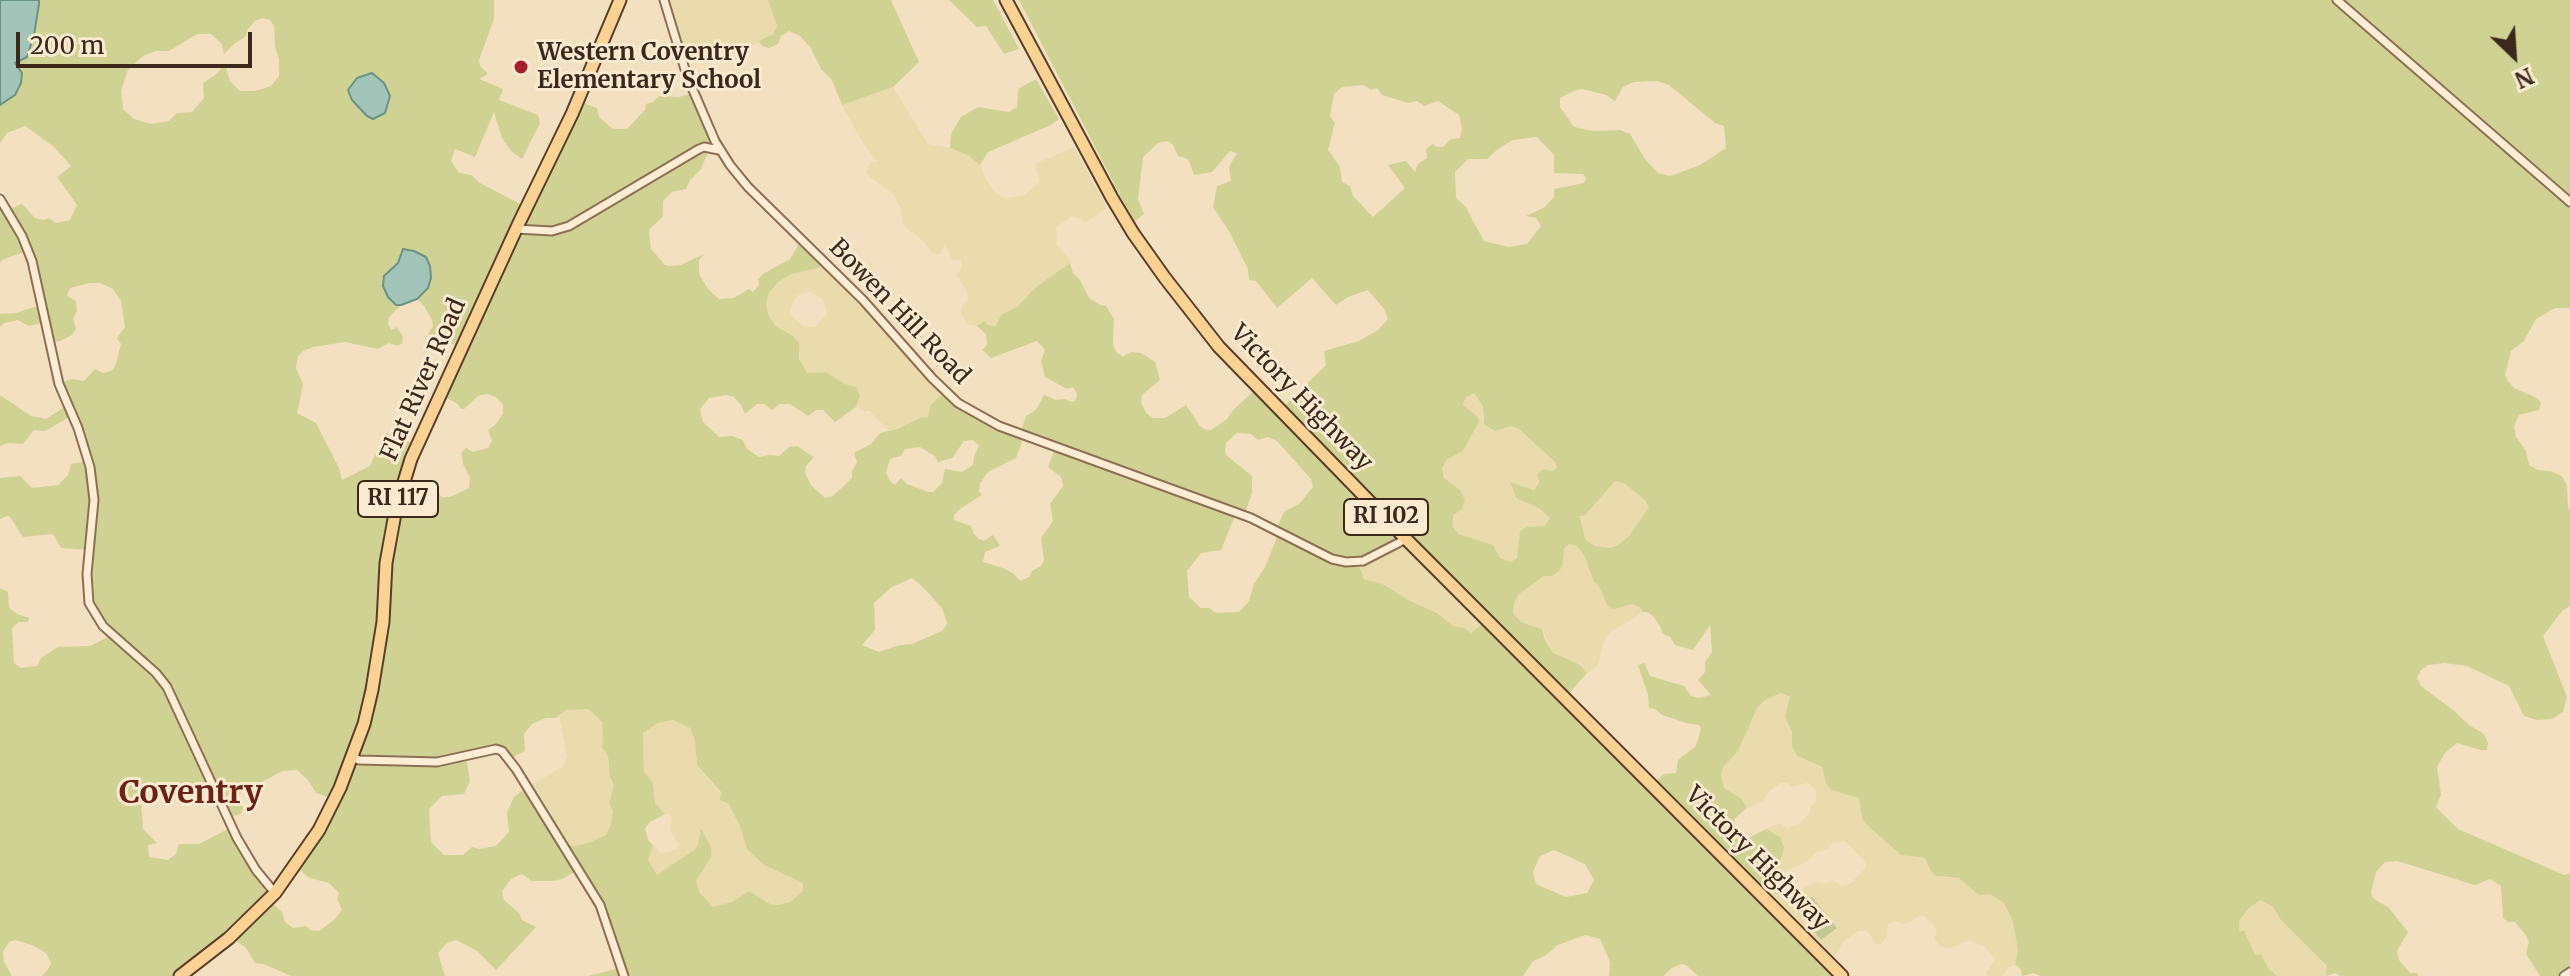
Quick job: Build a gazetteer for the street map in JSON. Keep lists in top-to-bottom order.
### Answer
{
  "streets": {
    "main road": [
      "Flat River Road",
      "Victory Highway",
      "RI 117",
      "RI 102"
    ],
    "street": ["Bowen Hill Road"]
  },
  "crossings": [
    ["Bowen Hill Road", "Victory Highway"]
  ],
  "districts": ["Coventry"],
  "places": ["Western Coventry Elementary School"],
  "scale_bar": "200 m",
  "north": "bottom right"
}
